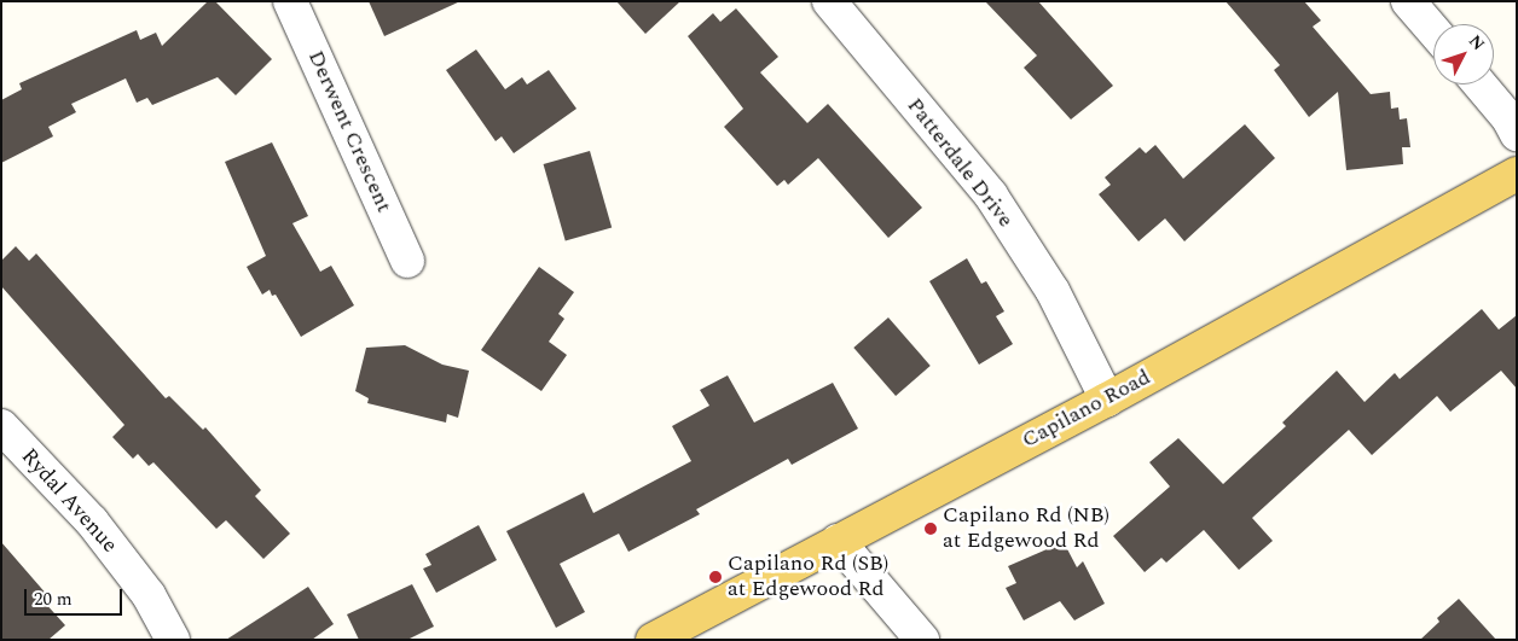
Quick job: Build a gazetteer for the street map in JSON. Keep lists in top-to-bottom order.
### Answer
{
  "streets": {
    "main road": ["Capilano Road"],
    "street": ["Derwent Crescent", "Patterdale Drive", "Rydal Avenue"]
  },
  "crossings": [
    ["Patterdale Drive", "Capilano Road"]
  ],
  "places": ["Capilano Rd (NB) at Edgewood Rd", "Capilano Rd (SB) at Edgewood Rd"],
  "scale_bar": "20 m",
  "north": "top right"
}
